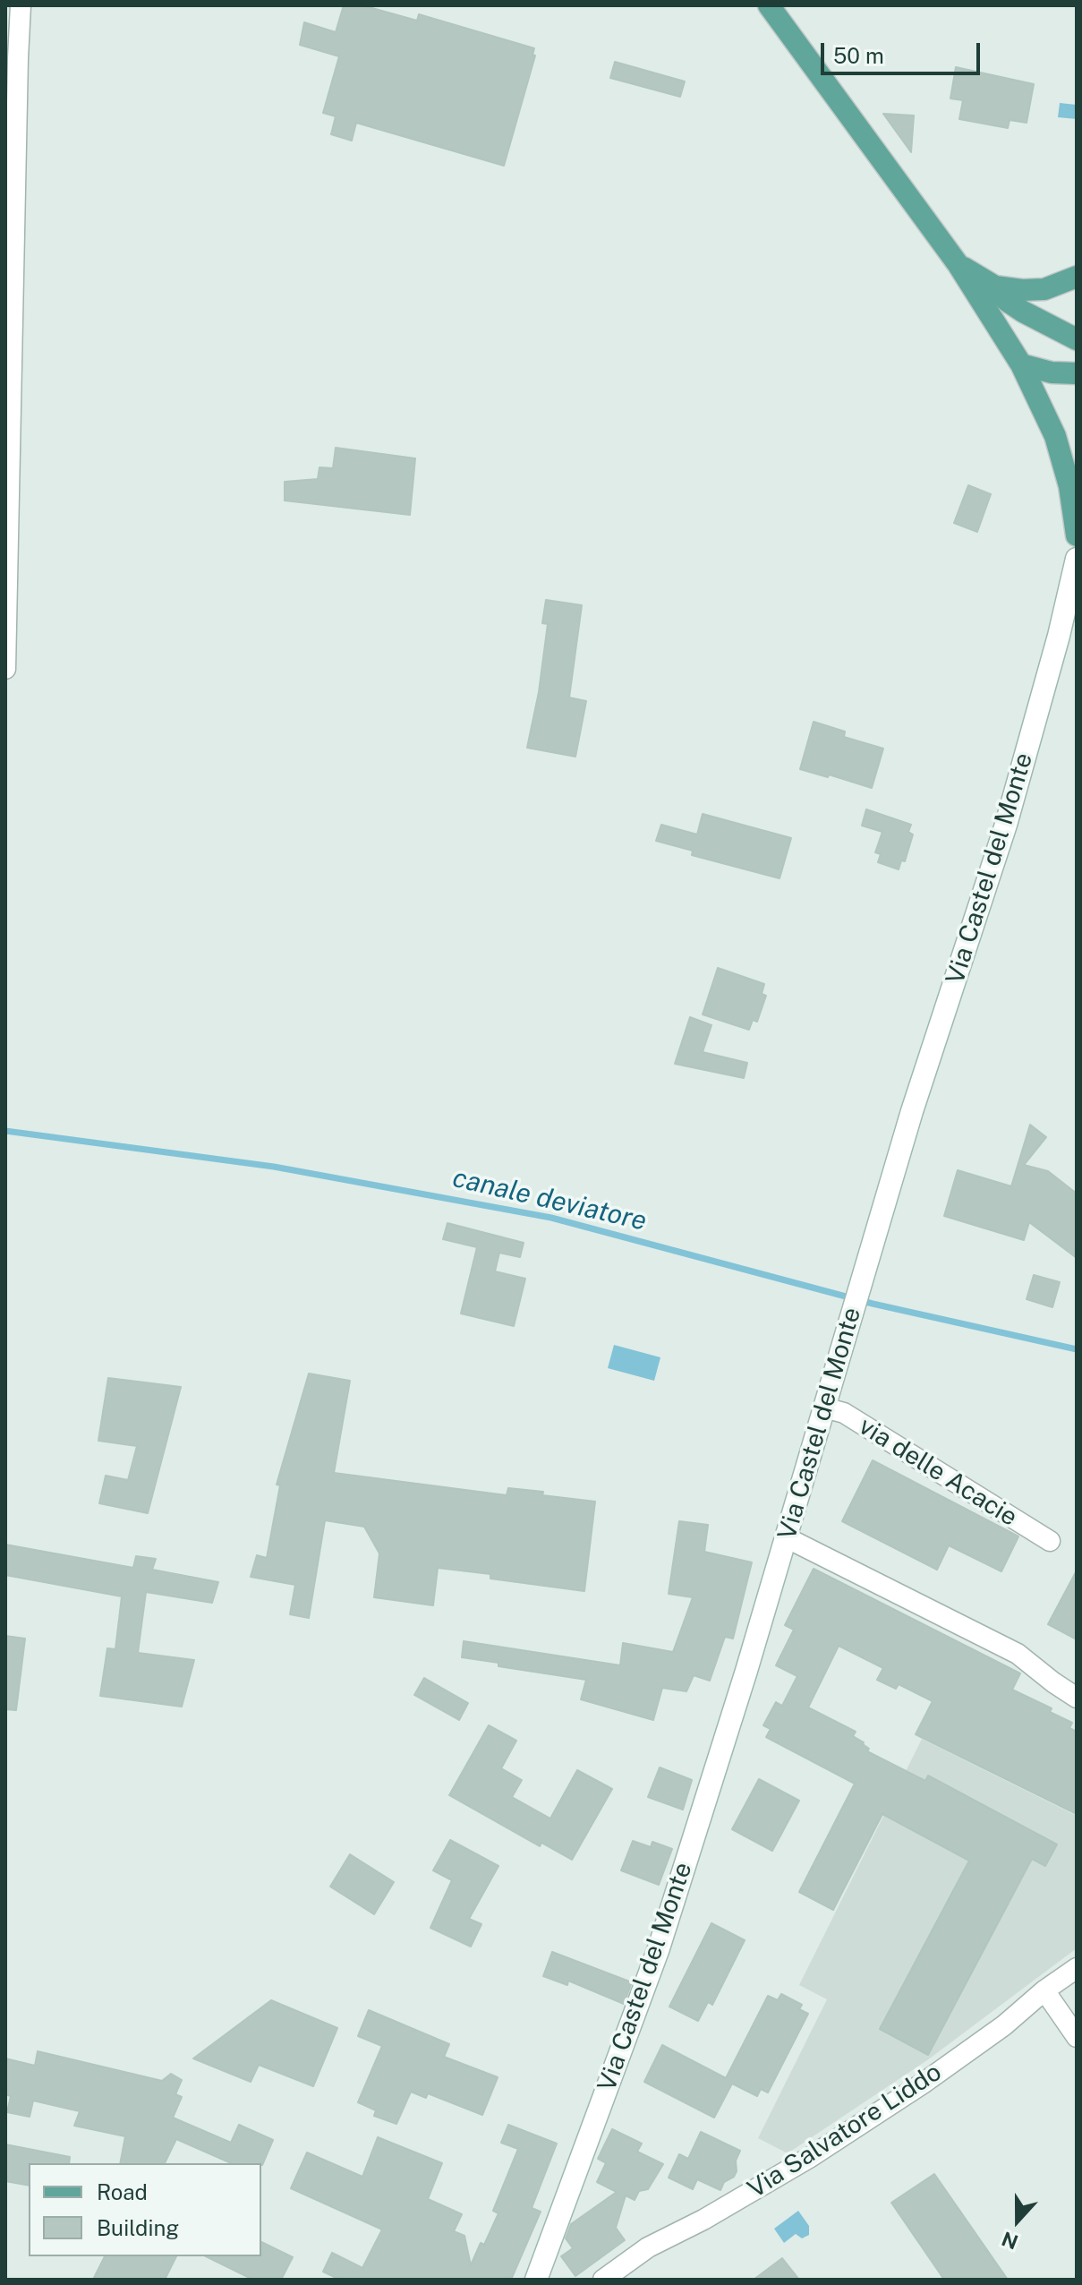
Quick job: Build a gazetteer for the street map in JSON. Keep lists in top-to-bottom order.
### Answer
{
  "streets": {
    "main road": ["Via Castel del Monte"],
    "street": ["via delle Acacie", "Via Salvatore Liddo"]
  },
  "crossings": [
    ["Via Castel del Monte", "via delle Acacie"]
  ],
  "water": ["canale deviatore"],
  "legend": ["Road", "Building"],
  "scale_bar": "50 m",
  "north": "bottom"
}
